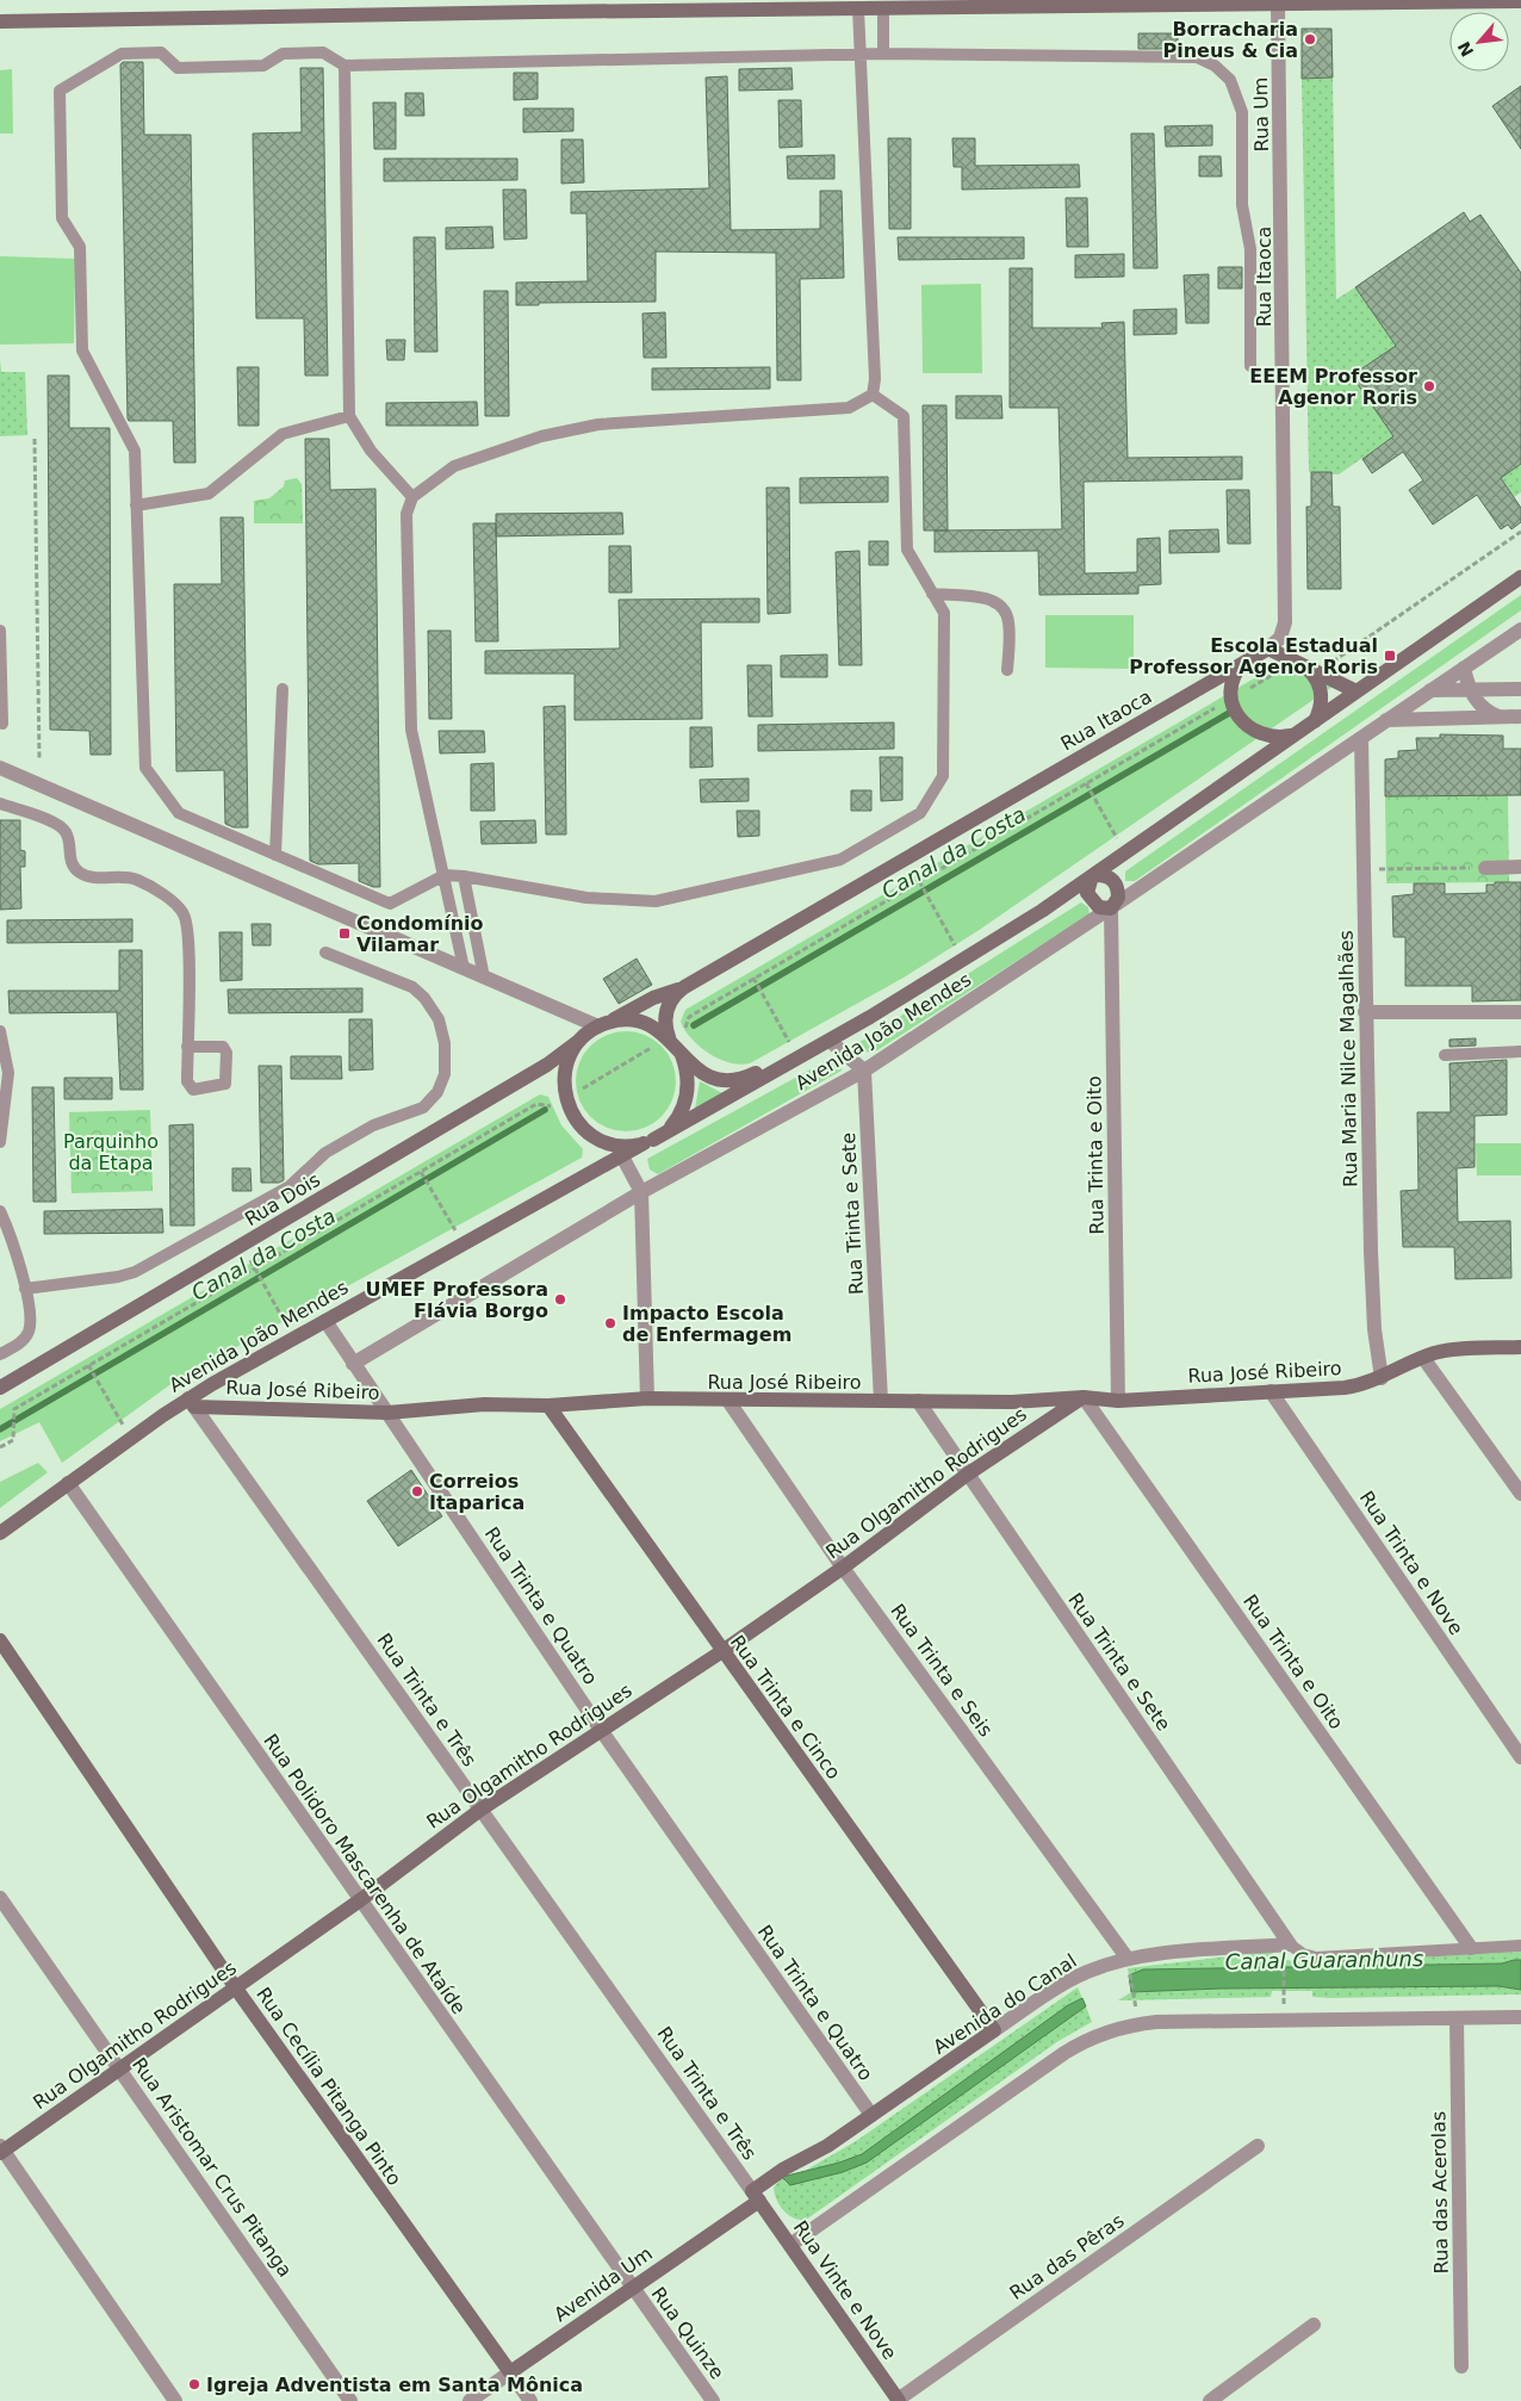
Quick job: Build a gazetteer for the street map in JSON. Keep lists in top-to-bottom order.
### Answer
{
  "streets": {
    "street": [
      "Rua Um",
      "Rua Itaoca",
      "Avenida João Mendes",
      "Rua Maria Nilce Magalhães",
      "Rua Trinta e Oito",
      "Rua Dois",
      "Rua Trinta e Sete",
      "Rua José Ribeiro",
      "Rua Olgamitho Rodrigues",
      "Rua Trinta e Nove",
      "Rua Trinta e Quatro",
      "Rua Trinta e Seis",
      "Rua Trinta e Três",
      "Rua Trinta e Cinco",
      "Rua Polidoro Mascarenha de Ataíde",
      "Avenida do Canal",
      "Rua Cecília Pitanga Pinto",
      "Rua Aristomar Crus Pitanga",
      "Rua das Acerolas",
      "Rua das Pêras",
      "Avenida Um",
      "Rua Vinte e Nove",
      "Rua Quinze"
    ]
  },
  "crossings": [
    ["Rua Um", "Rua Itaoca"],
    ["Avenida João Mendes", "Rua Trinta e Oito"],
    ["Avenida João Mendes", "Rua Dois"],
    ["Avenida João Mendes", "Rua Trinta e Sete"],
    ["Avenida João Mendes", "Rua José Ribeiro"],
    ["Avenida João Mendes", "Rua Trinta e Quatro"],
    ["Avenida João Mendes", "Rua Trinta e Três"],
    ["Avenida João Mendes", "Rua Polidoro Mascarenha de Ataíde"],
    ["Rua Maria Nilce Magalhães", "Rua José Ribeiro"],
    ["Rua Trinta e Oito", "Rua José Ribeiro"],
    ["Rua Trinta e Oito", "Rua Olgamitho Rodrigues"],
    ["Rua Trinta e Sete", "Rua José Ribeiro"],
    ["Rua Trinta e Sete", "Rua Olgamitho Rodrigues"],
    ["Rua Trinta e Sete", "Avenida do Canal"],
    ["Rua José Ribeiro", "Rua Olgamitho Rodrigues"],
    ["Rua José Ribeiro", "Rua Trinta e Nove"],
    ["Rua José Ribeiro", "Rua Trinta e Quatro"],
    ["Rua José Ribeiro", "Rua Trinta e Seis"],
    ["Rua José Ribeiro", "Rua Trinta e Três"],
    ["Rua José Ribeiro", "Rua Trinta e Cinco"],
    ["Rua Olgamitho Rodrigues", "Rua Trinta e Quatro"],
    ["Rua Olgamitho Rodrigues", "Rua Trinta e Seis"],
    ["Rua Olgamitho Rodrigues", "Rua Trinta e Três"],
    ["Rua Olgamitho Rodrigues", "Rua Trinta e Cinco"],
    ["Rua Olgamitho Rodrigues", "Rua Polidoro Mascarenha de Ataíde"],
    ["Rua Olgamitho Rodrigues", "Rua Cecília Pitanga Pinto"],
    ["Rua Olgamitho Rodrigues", "Rua Aristomar Crus Pitanga"],
    ["Rua Trinta e Quatro", "Avenida do Canal"],
    ["Rua Trinta e Seis", "Avenida do Canal"],
    ["Rua Trinta e Três", "Avenida do Canal"],
    ["Rua Trinta e Três", "Avenida Um"],
    ["Rua Trinta e Três", "Rua Vinte e Nove"],
    ["Rua Trinta e Cinco", "Avenida do Canal"],
    ["Rua Polidoro Mascarenha de Ataíde", "Avenida Um"],
    ["Rua Polidoro Mascarenha de Ataíde", "Rua Quinze"],
    ["Avenida do Canal", "Avenida Um"],
    ["Avenida do Canal", "Rua Vinte e Nove"],
    ["Rua Cecília Pitanga Pinto", "Avenida Um"],
    ["Rua das Pêras", "Rua Vinte e Nove"],
    ["Avenida Um", "Rua Vinte e Nove"],
    ["Avenida Um", "Rua Quinze"]
  ],
  "water": ["Canal da Costa", "Canal Guaranhuns"],
  "parks": ["Parquinho da Etapa"],
  "places": {
    "other": [
      "Borracharia Pineus & Cia",
      "EEEM Professor Agenor Roris",
      "UMEF Professora Flávia Borgo",
      "Impacto Escola de Enfermagem",
      "Correios Itaparica",
      "Igreja Adventista em Santa Mônica"
    ],
    "transit": ["Escola Estadual Professor Agenor Roris", "Condomínio Vilamar"]
  },
  "north": "bottom left"
}
